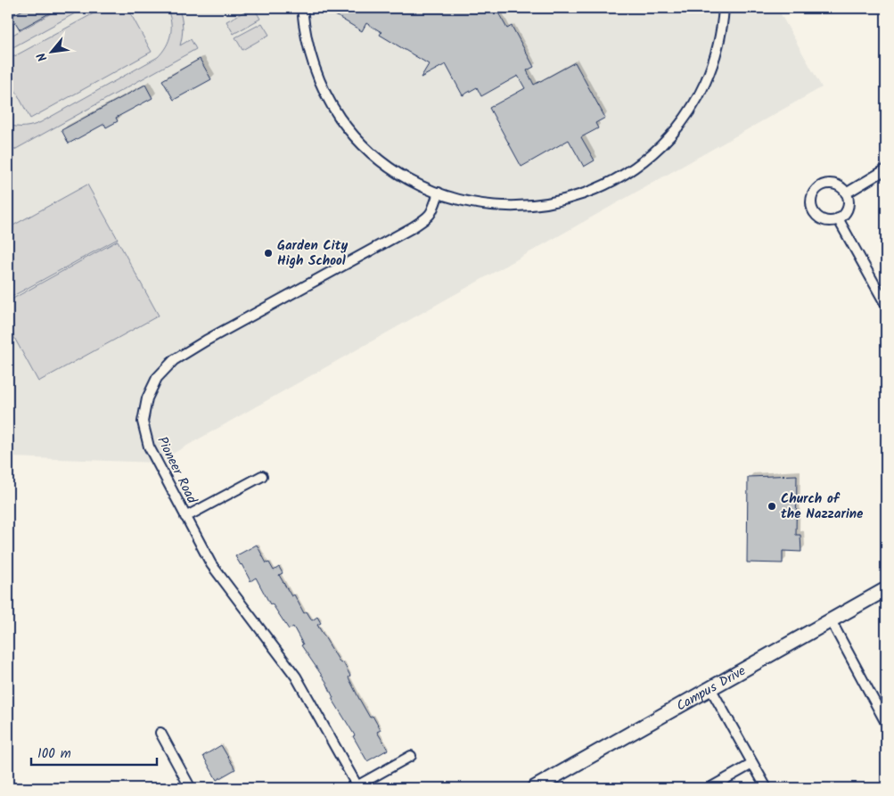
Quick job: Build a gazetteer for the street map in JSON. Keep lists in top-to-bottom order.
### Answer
{
  "streets": {
    "main road": ["Campus Drive"],
    "street": ["Pioneer Road"]
  },
  "places": ["Garden City High School", "Church of the Nazzarine"],
  "scale_bar": "100 m",
  "north": "bottom left"
}
